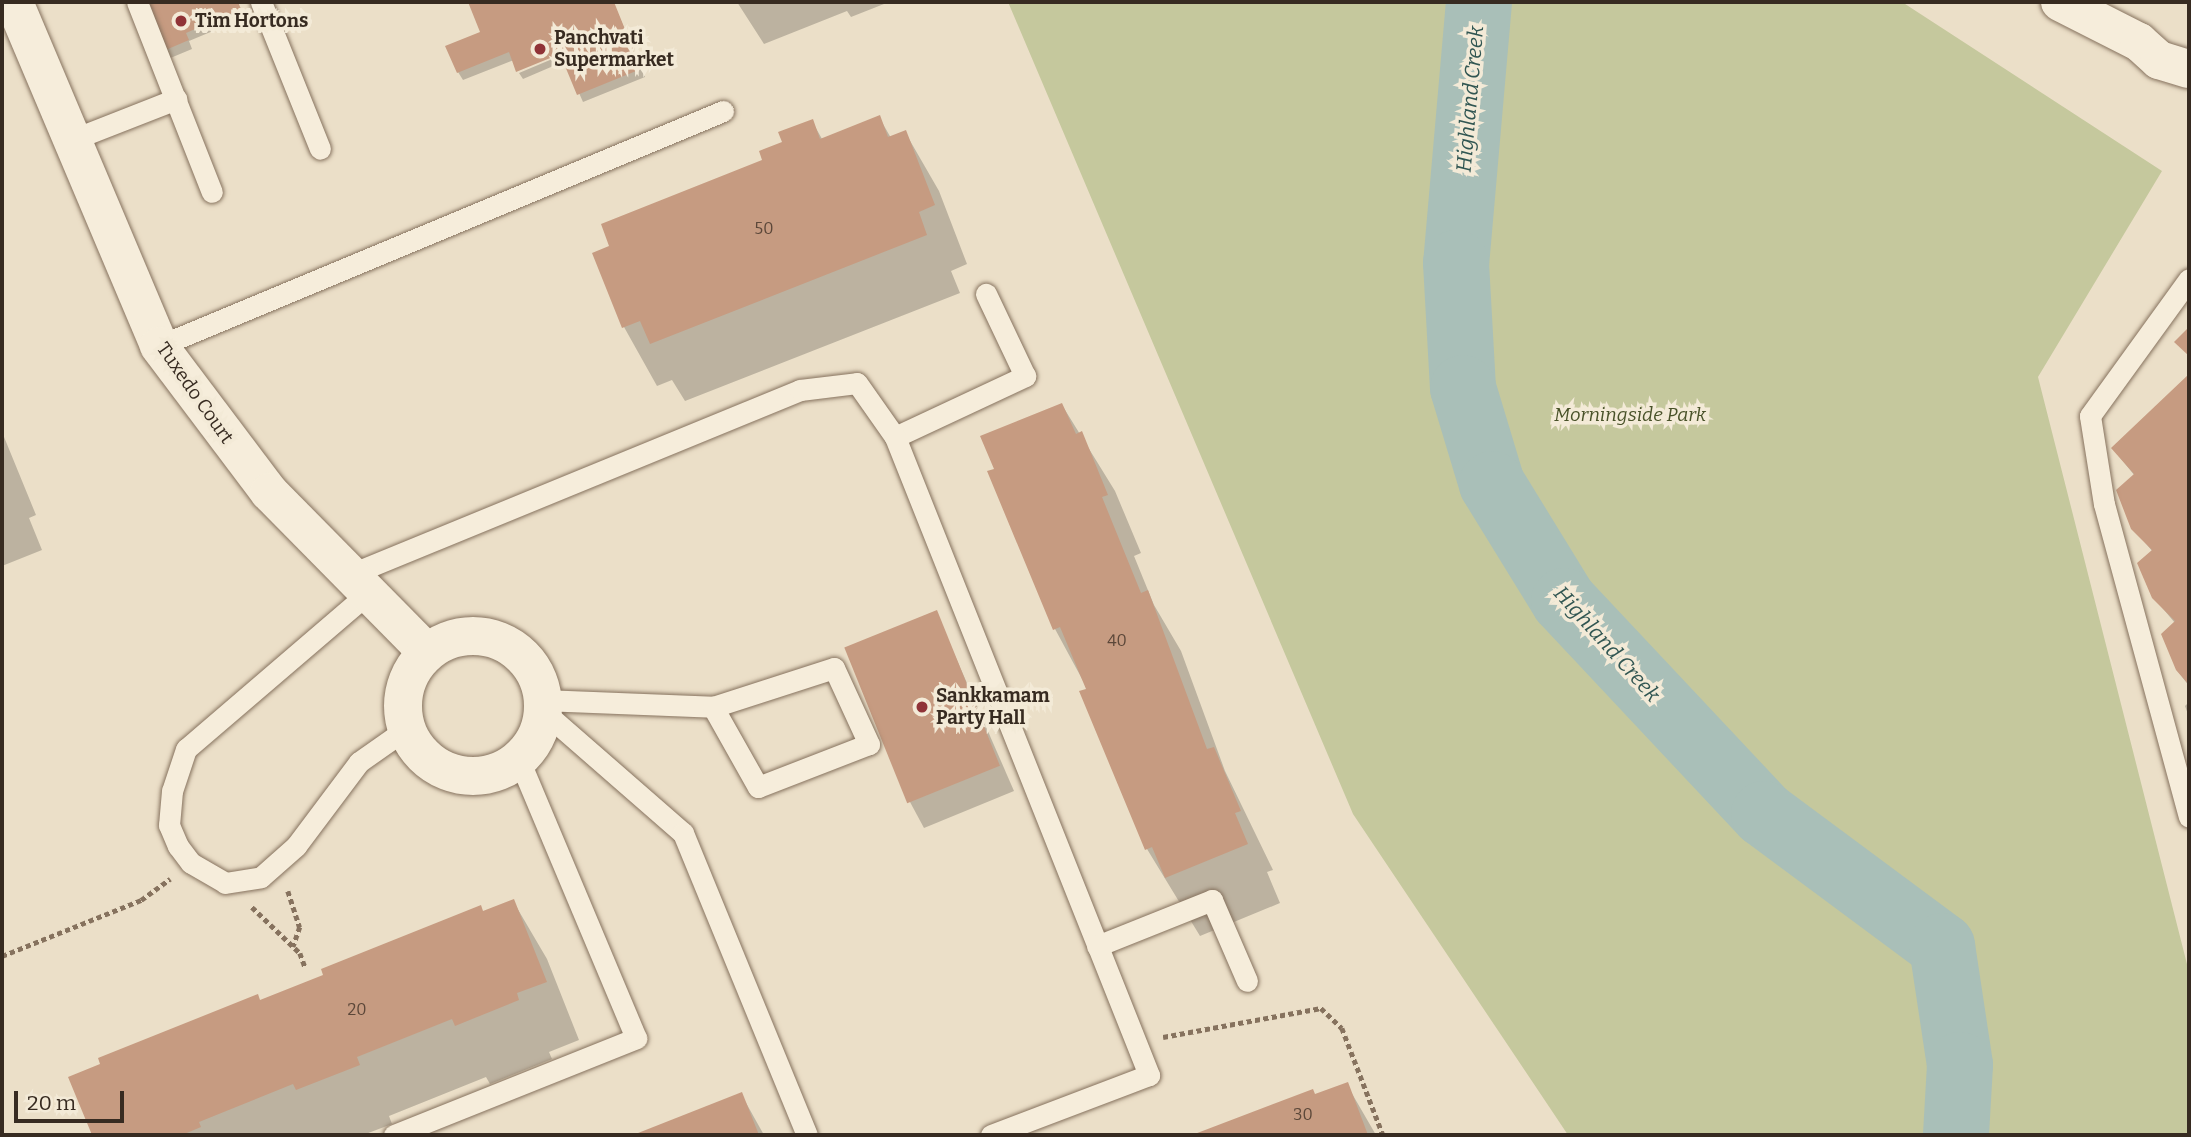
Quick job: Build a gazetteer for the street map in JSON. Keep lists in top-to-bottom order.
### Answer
{
  "streets": {
    "street": ["Tuxedo Court"]
  },
  "water": ["Highland Creek"],
  "parks": ["Morningside Park"],
  "places": ["Tim Hortons", "Panchvati Supermarket", "Sankkamam Party Hall"],
  "house_numbers": [
    "50",
    "40",
    "20",
    "30"
  ],
  "scale_bar": "20 m"
}
